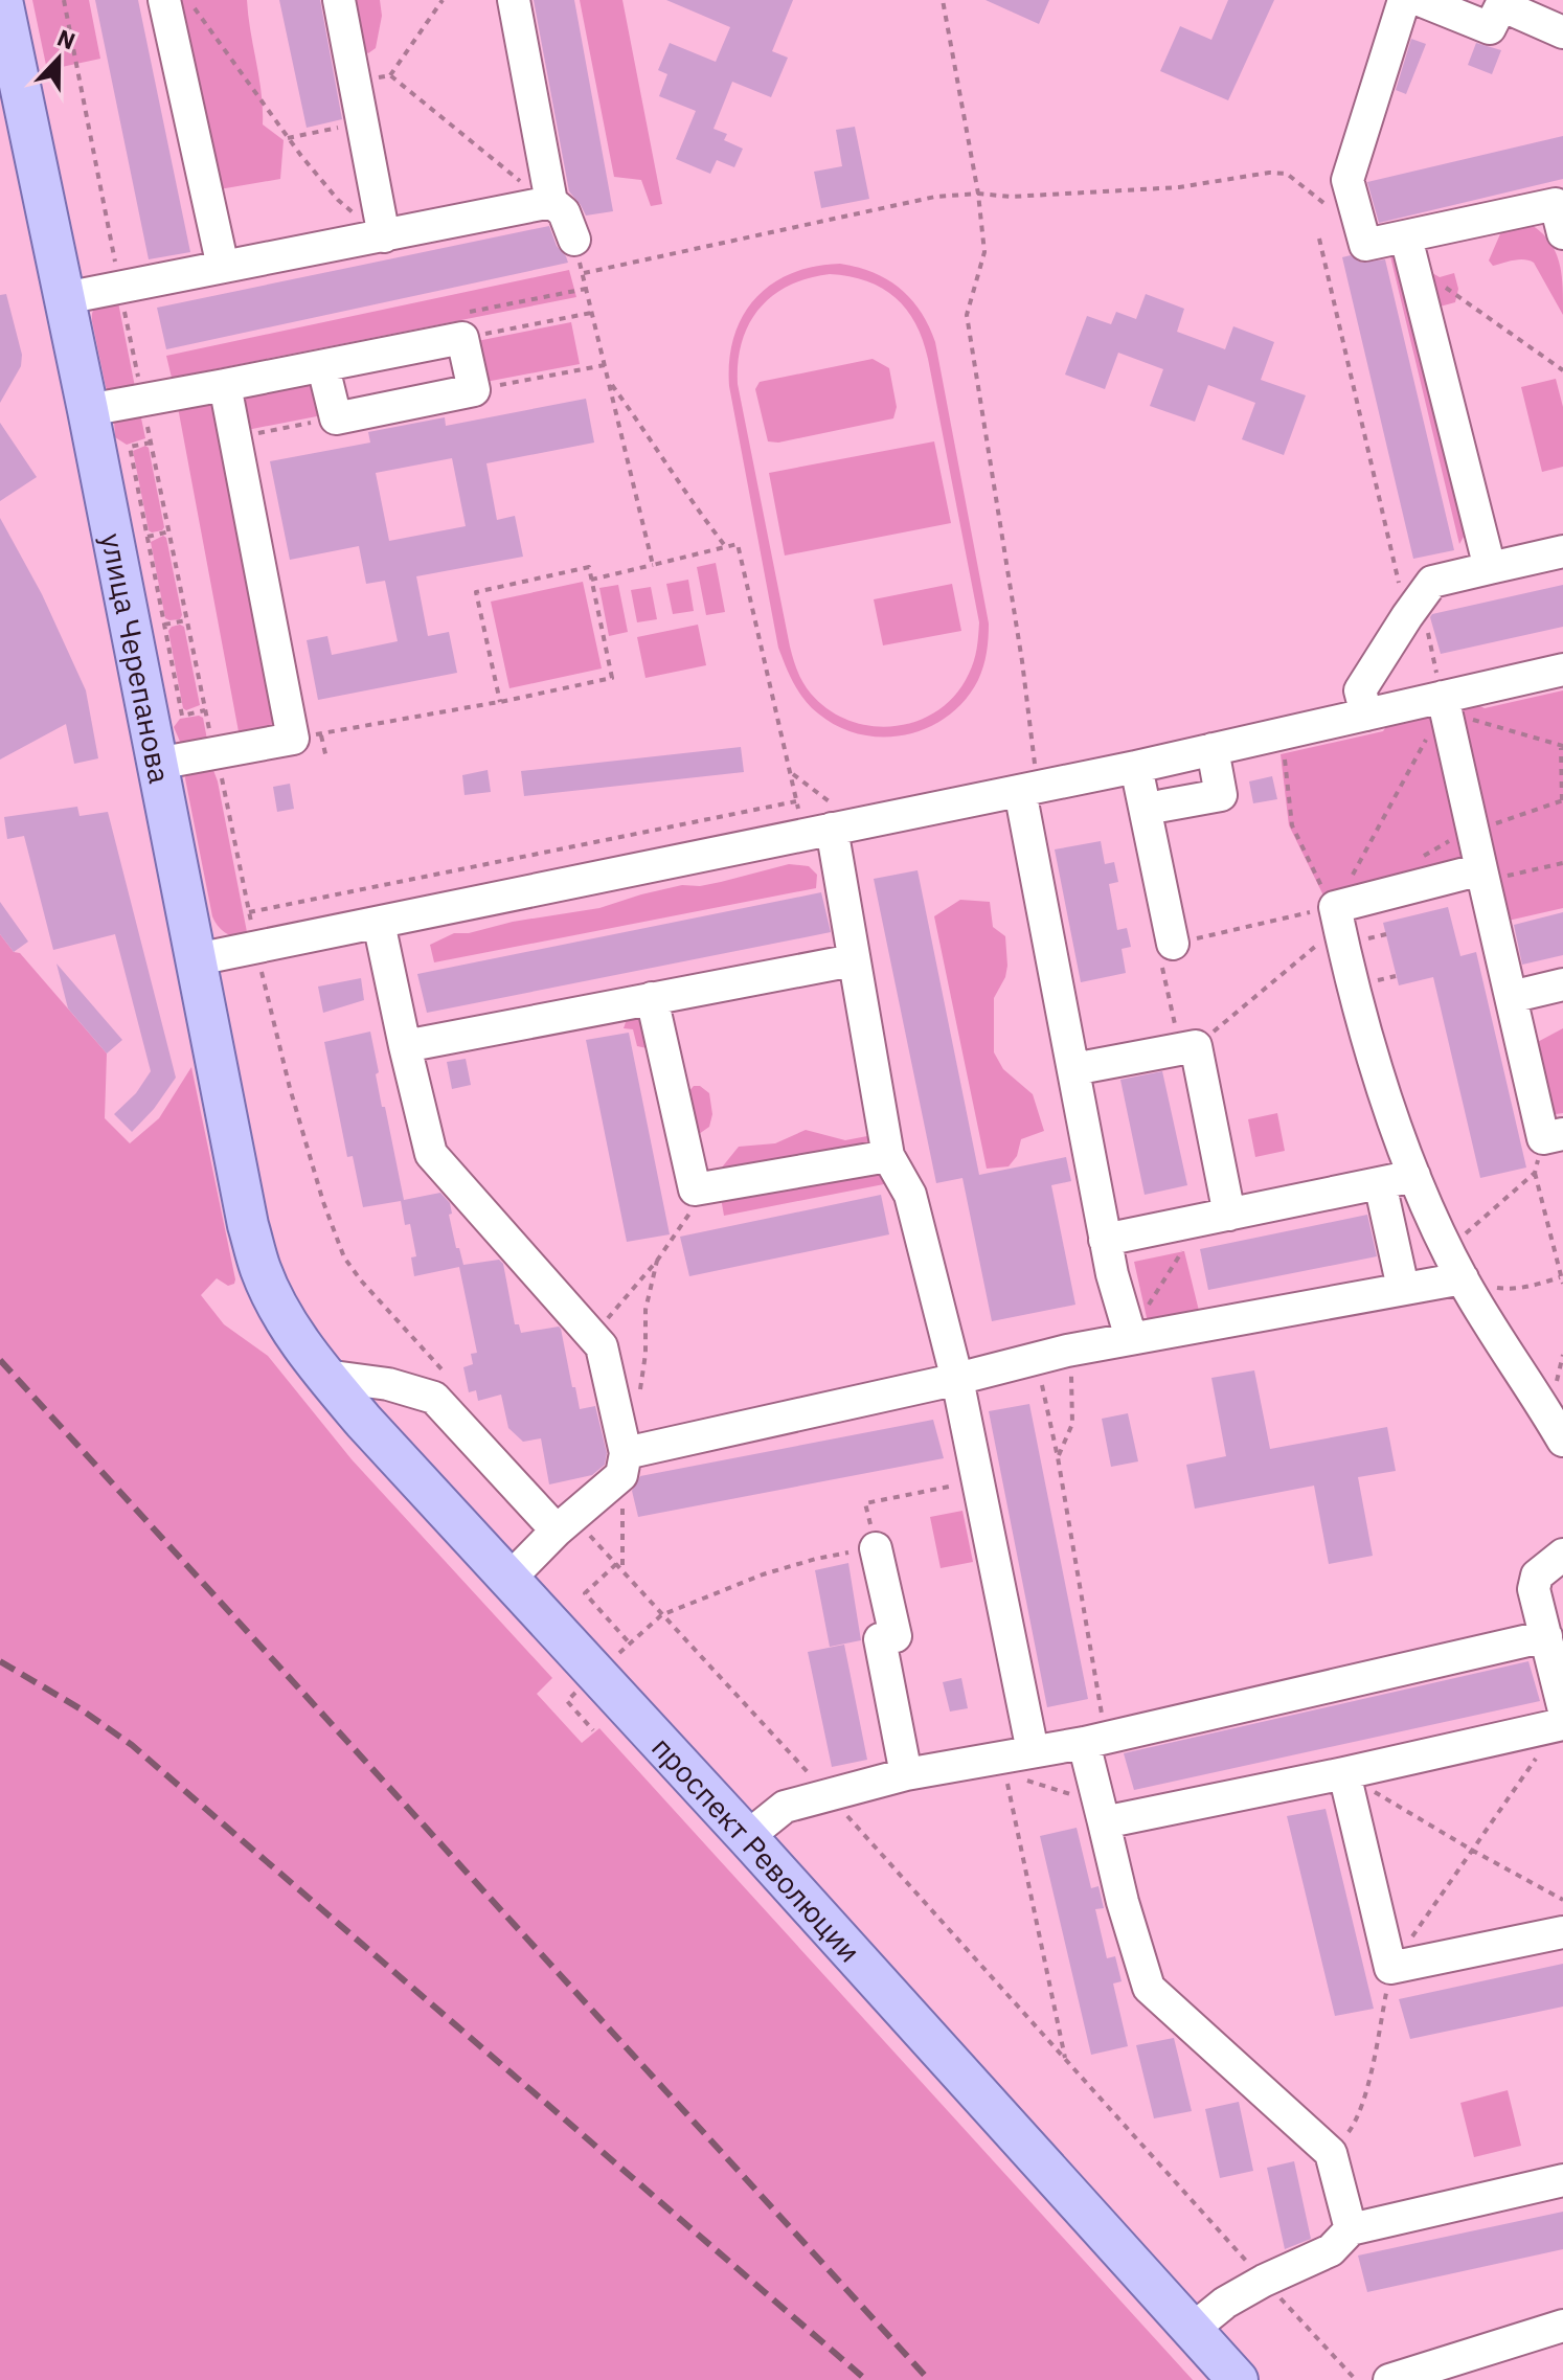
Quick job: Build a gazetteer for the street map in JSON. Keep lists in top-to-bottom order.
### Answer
{
  "streets": {
    "main road": ["улица Черепанова", "проспект Революции"]
  },
  "crossings": [
    ["улица Черепанова", "проспект Революции"]
  ],
  "north": "top"
}
